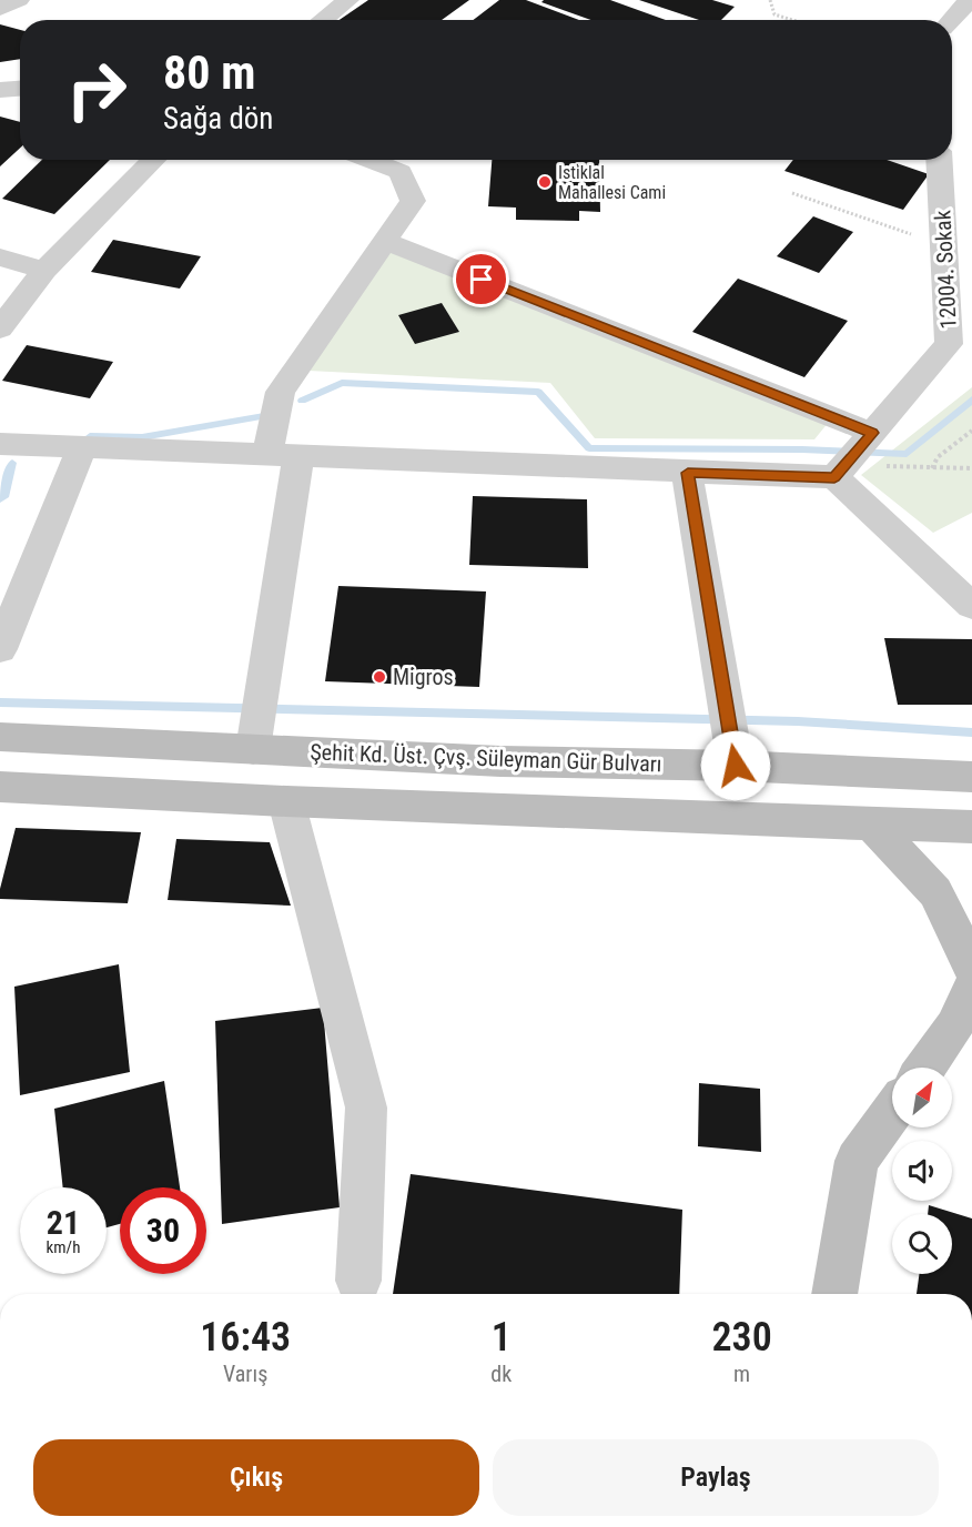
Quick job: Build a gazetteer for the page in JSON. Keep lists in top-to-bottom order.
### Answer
{
  "streets": {
    "main road": ["Şehit Kd. Üst. Çvş. Süleyman Gür Bulvarı"],
    "street": ["12004. Sokak"]
  },
  "places": ["Istiklal Mahallesi Cami", "Migros"],
  "north": "top right",
  "page": {
    "turn": ["80 m", "Sağa dön"],
    "speed": "21 km/h",
    "limit": "30",
    "eta": [
      "16:43",
      "Varış",
      "1",
      "dk",
      "230",
      "m"
    ],
    "buttons": ["Çıkış", "Paylaş"]
  }
}
